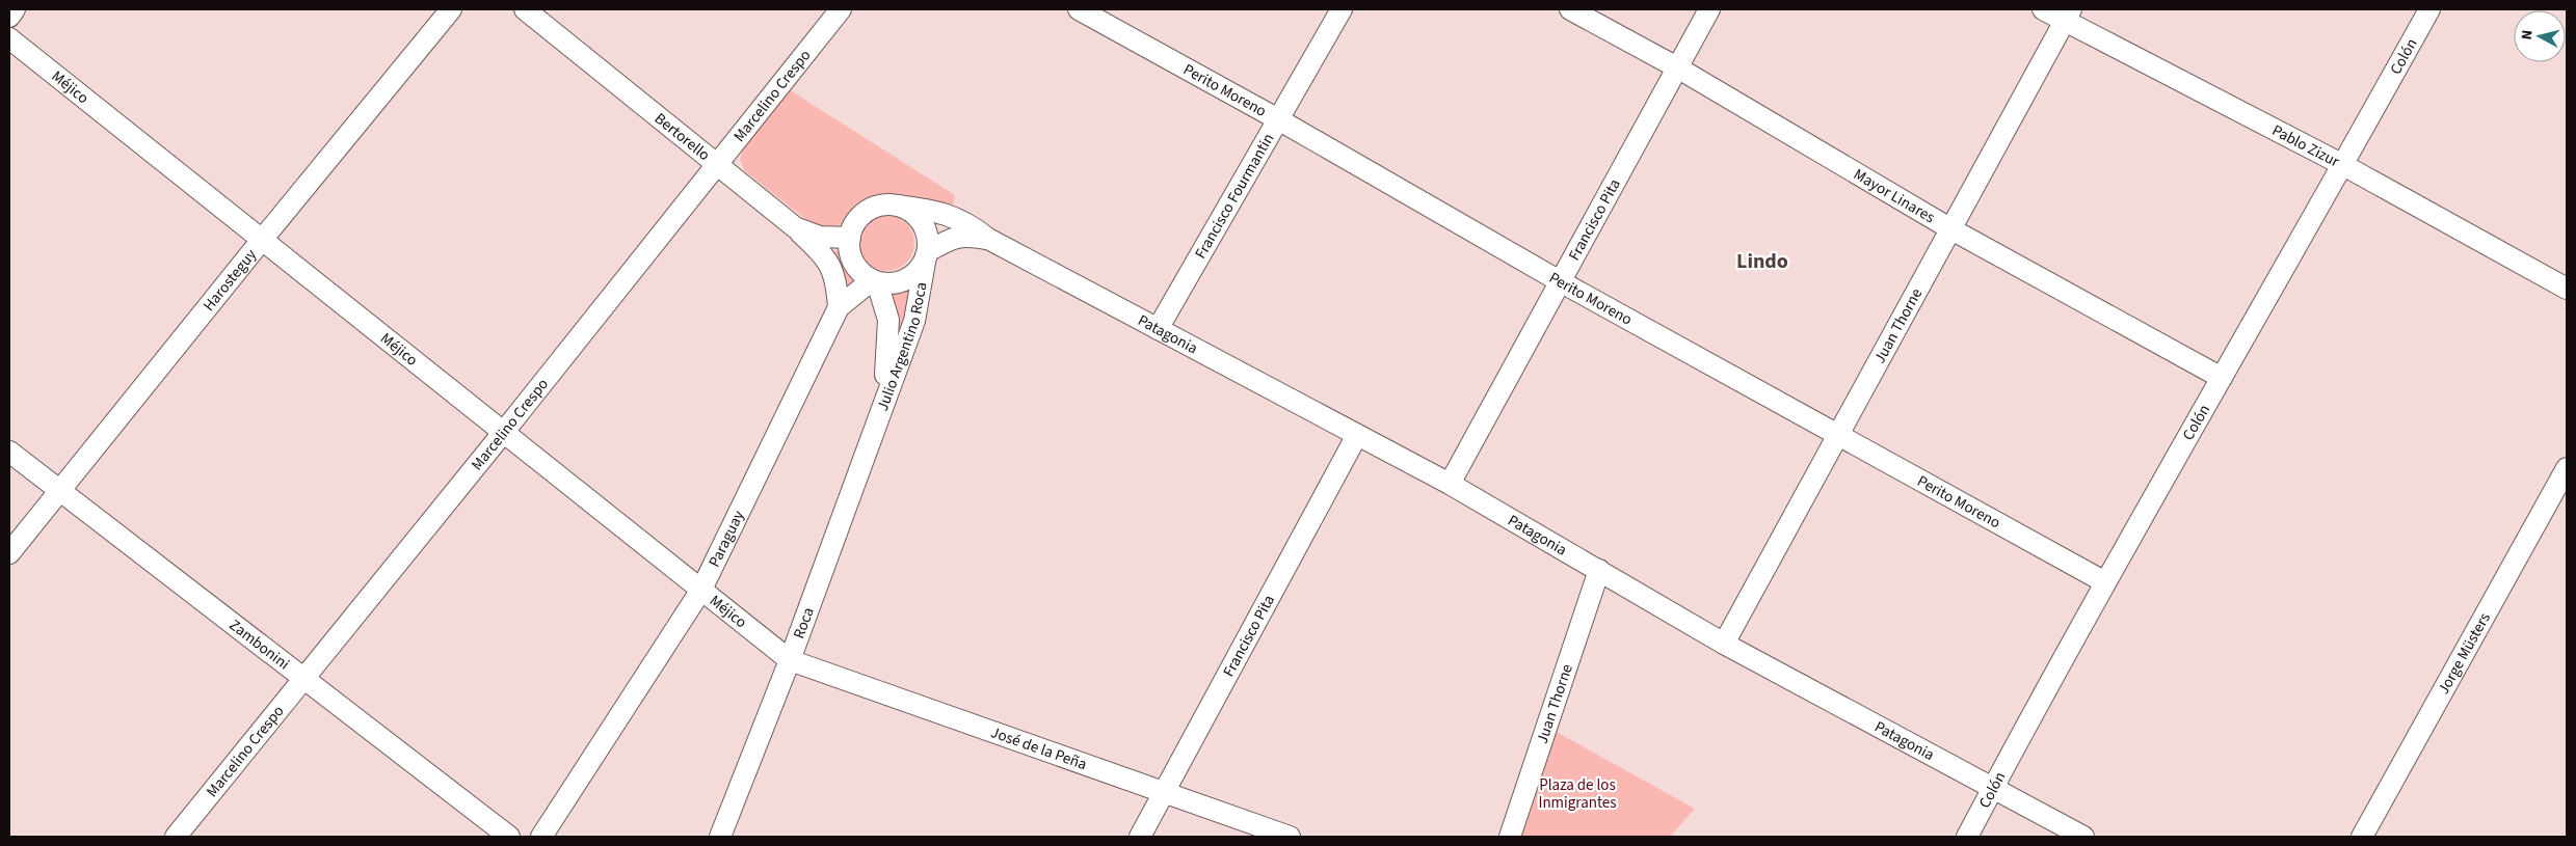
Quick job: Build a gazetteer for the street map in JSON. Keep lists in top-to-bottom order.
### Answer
{
  "streets": {
    "street": [
      "Colón",
      "Méjico",
      "Perito Moreno",
      "Marcelino Crespo",
      "Bertorello",
      "Pablo Zizur",
      "Francisco Fourmantin",
      "Mayor Linares",
      "Francisco Pita",
      "Harosteguy",
      "Juan Thorne",
      "Julio Argentino Roca",
      "Patagonia",
      "Paraguay",
      "Roca",
      "Zambonini",
      "Jorge Müsters",
      "José de la Peña"
    ]
  },
  "crossings": [
    ["Colón", "Perito Moreno"],
    ["Colón", "Pablo Zizur"],
    ["Colón", "Mayor Linares"],
    ["Colón", "Patagonia"],
    ["Méjico", "Marcelino Crespo"],
    ["Méjico", "Harosteguy"],
    ["Méjico", "Paraguay"],
    ["Méjico", "Roca"],
    ["Méjico", "José de la Peña"],
    ["Perito Moreno", "Francisco Fourmantin"],
    ["Perito Moreno", "Francisco Pita"],
    ["Perito Moreno", "Juan Thorne"],
    ["Marcelino Crespo", "Bertorello"],
    ["Marcelino Crespo", "Zambonini"],
    ["Bertorello", "Julio Argentino Roca"],
    ["Bertorello", "Patagonia"],
    ["Bertorello", "Paraguay"],
    ["Pablo Zizur", "Juan Thorne"],
    ["Francisco Fourmantin", "Patagonia"],
    ["Mayor Linares", "Francisco Pita"],
    ["Mayor Linares", "Juan Thorne"],
    ["Francisco Pita", "Patagonia"],
    ["Francisco Pita", "José de la Peña"],
    ["Harosteguy", "Zambonini"],
    ["Juan Thorne", "Patagonia"],
    ["Julio Argentino Roca", "Patagonia"],
    ["Julio Argentino Roca", "Paraguay"],
    ["Julio Argentino Roca", "Roca"],
    ["Patagonia", "Paraguay"],
    ["Roca", "José de la Peña"]
  ],
  "districts": ["Lindo"],
  "parks": ["Plaza de los Inmigrantes"],
  "north": "left"
}
